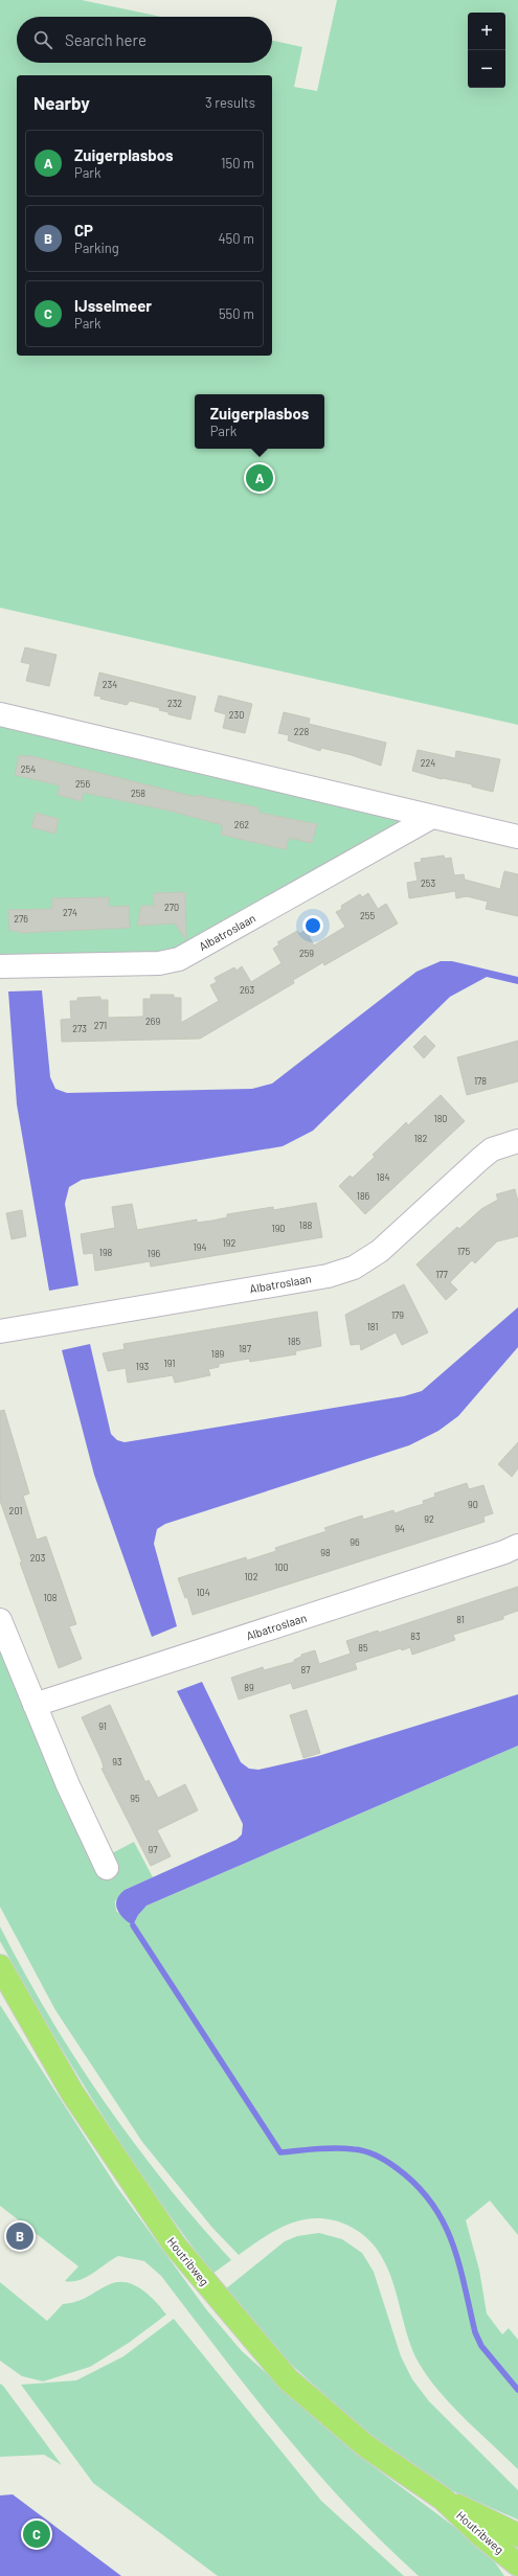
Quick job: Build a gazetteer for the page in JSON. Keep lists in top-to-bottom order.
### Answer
{
  "streets": {
    "main road": ["Houtribweg"],
    "street": ["Albatroslaan"]
  },
  "house_numbers": [
    "234",
    "232",
    "230",
    "228",
    "224",
    "254",
    "256",
    "258",
    "262",
    "253",
    "270",
    "274",
    "255",
    "276",
    "259",
    "263",
    "269",
    "271",
    "273",
    "178",
    "180",
    "182",
    "184",
    "186",
    "188",
    "190",
    "192",
    "194",
    "175",
    "198",
    "196",
    "177",
    "179",
    "181",
    "185",
    "187",
    "189",
    "191",
    "193",
    "90",
    "201",
    "92",
    "94",
    "96",
    "98",
    "203",
    "100",
    "102",
    "104",
    "108",
    "81",
    "83",
    "85",
    "87",
    "89",
    "91",
    "93",
    "95",
    "97"
  ],
  "page": {
    "map_buttons": ["+", "−"],
    "search": "Search here",
    "heading": ["Nearby", "3 results"],
    "list": [
      {
        "mark": "A",
        "name": "Zuigerplasbos",
        "note": "Park",
        "value": "150 m"
      },
      {
        "mark": "B",
        "name": "CP",
        "note": "Parking",
        "value": "450 m"
      },
      {
        "mark": "C",
        "name": "IJsselmeer",
        "note": "Park",
        "value": "550 m"
      }
    ],
    "popup": ["Zuigerplasbos", "Park"],
    "pins": ["A", "B", "C"]
  }
}
